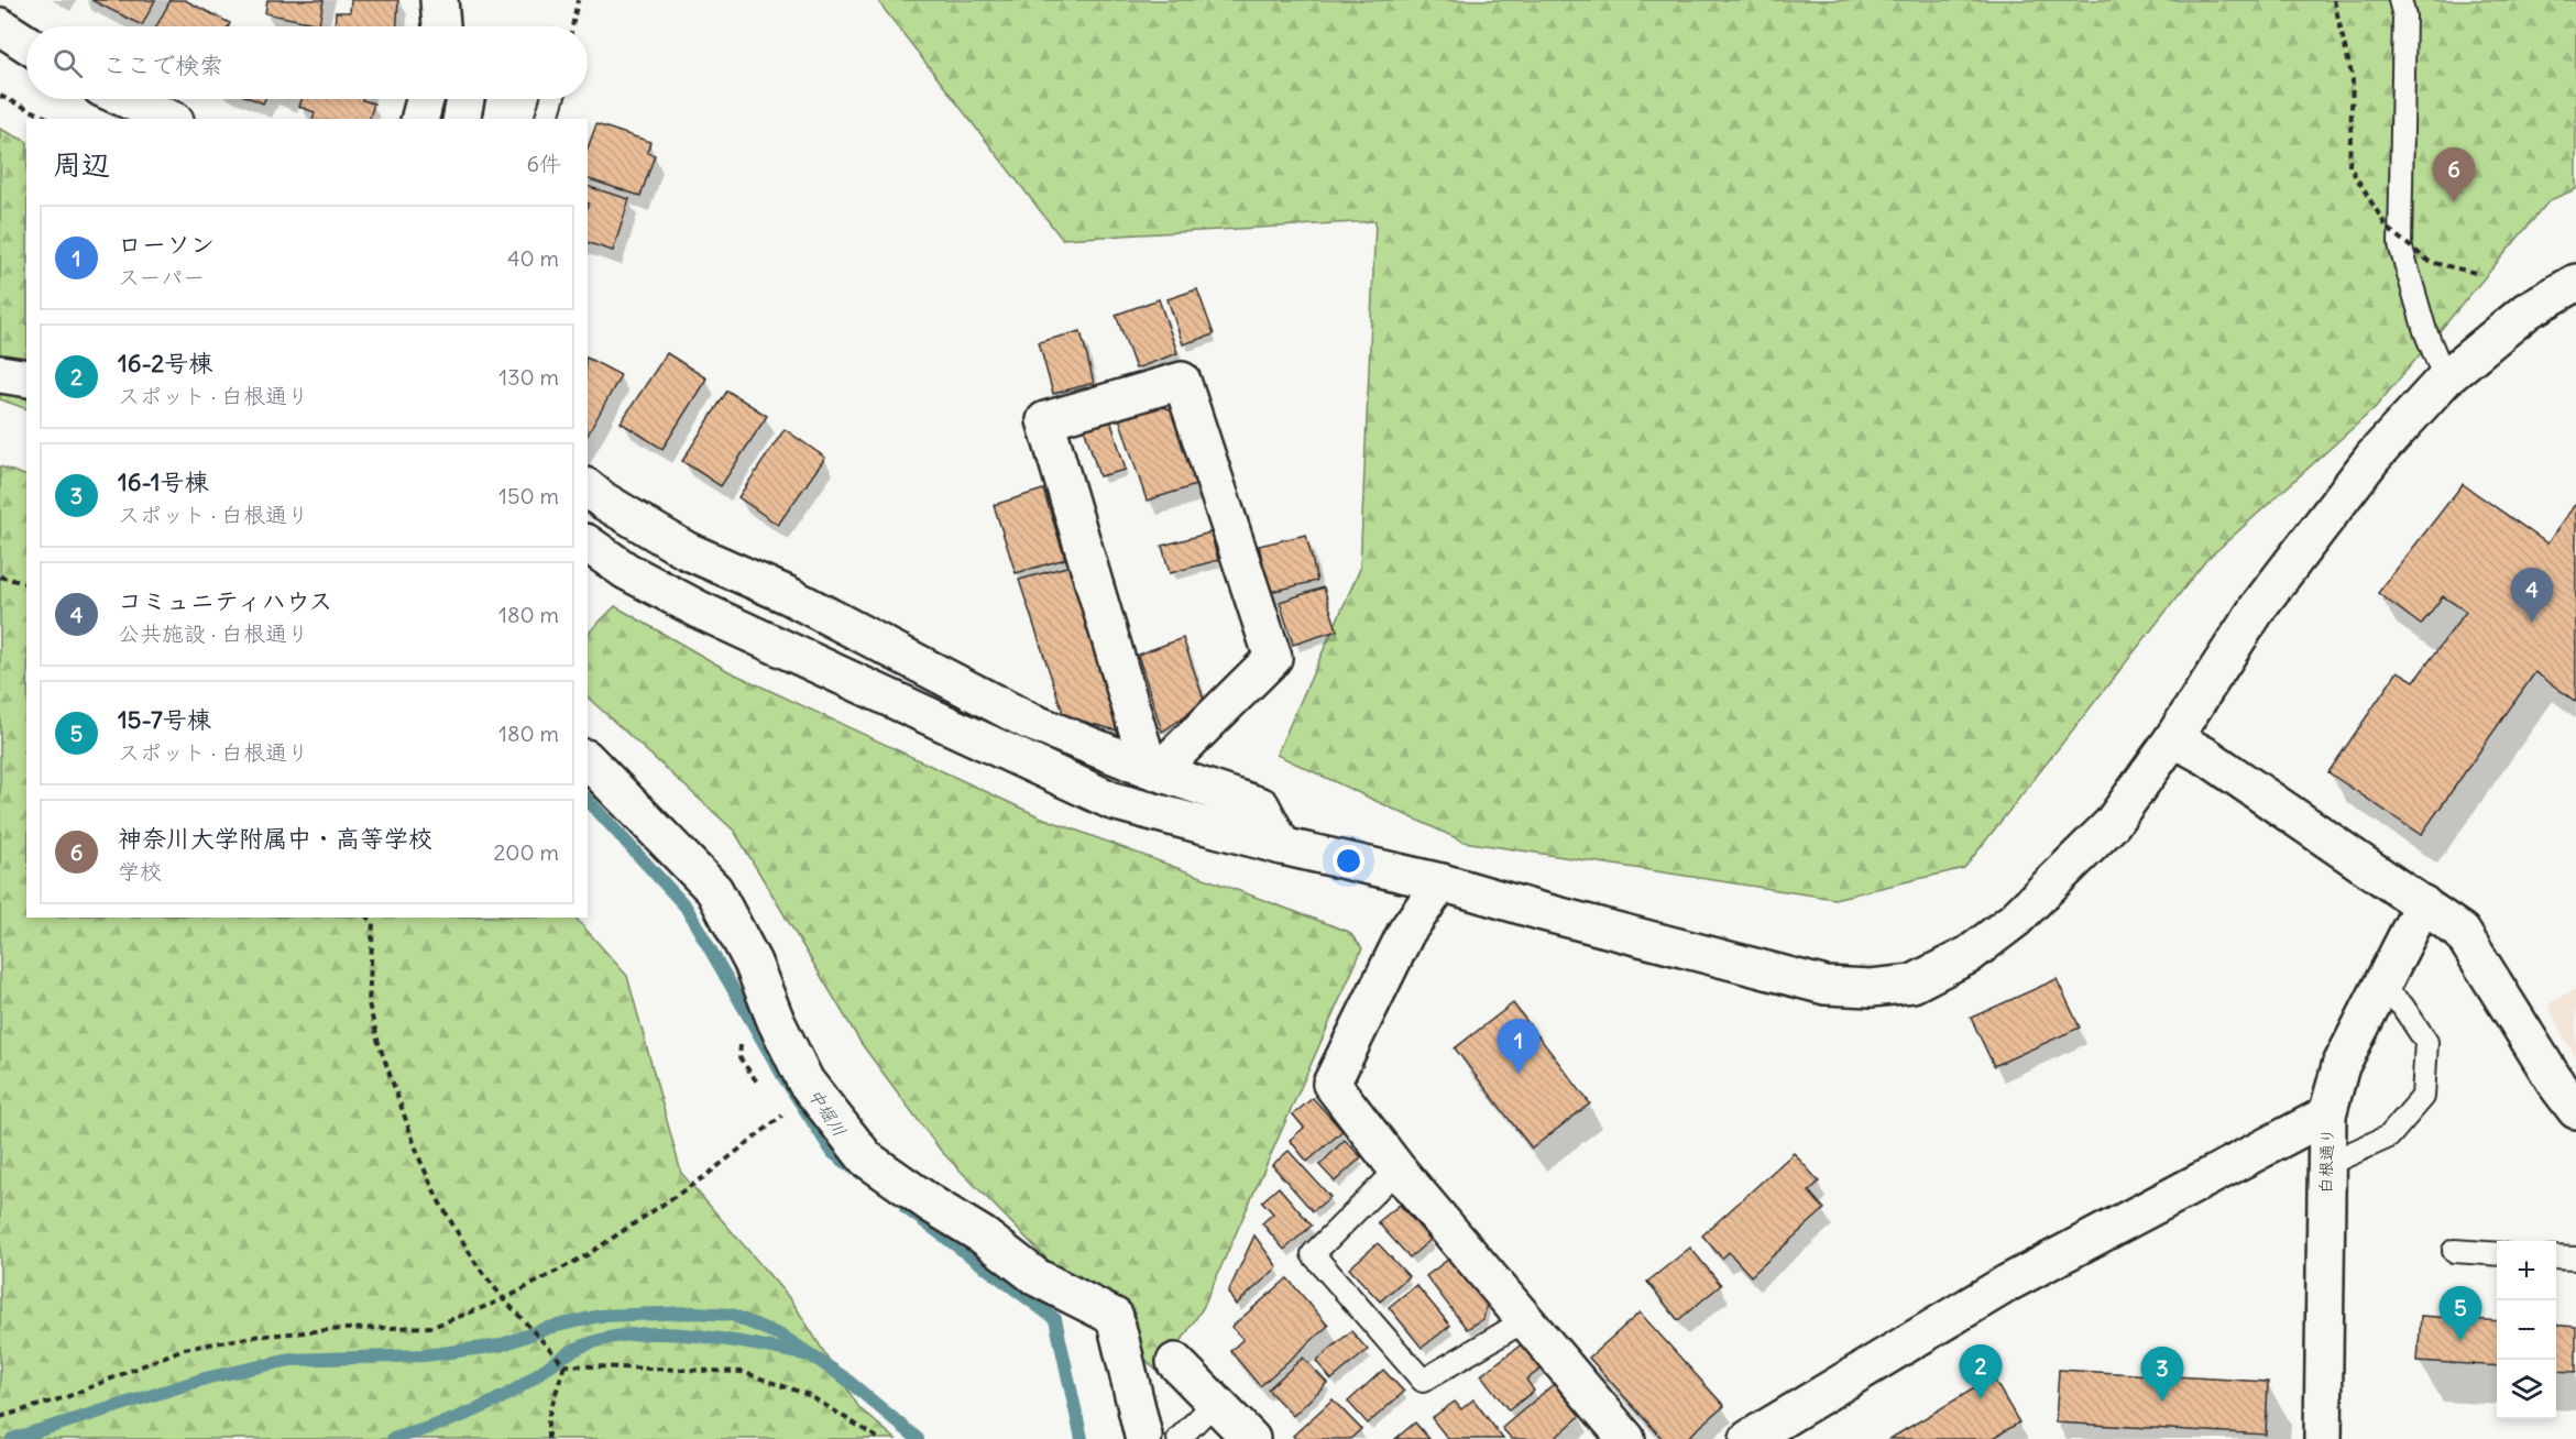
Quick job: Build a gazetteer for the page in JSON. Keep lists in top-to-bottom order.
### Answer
{
  "streets": {
    "street": ["白根通り"]
  },
  "water": ["中堀川"],
  "page": {
    "search": "ここで検索",
    "heading": ["周辺", "6件"],
    "pins": [
      "6",
      "4",
      "1",
      "5",
      "2",
      "3"
    ],
    "list": [
      {
        "mark": "1",
        "name": "ローソン",
        "note": "スーパー",
        "value": "40 m"
      },
      {
        "mark": "2",
        "name": "16-2号棟",
        "note": "スポット · 白根通り",
        "value": "130 m"
      },
      {
        "mark": "3",
        "name": "16-1号棟",
        "note": "スポット · 白根通り",
        "value": "150 m"
      },
      {
        "mark": "4",
        "name": "コミュニティハウス",
        "note": "公共施設 · 白根通り",
        "value": "180 m"
      },
      {
        "mark": "5",
        "name": "15-7号棟",
        "note": "スポット · 白根通り",
        "value": "180 m"
      },
      {
        "mark": "6",
        "name": "神奈川大学附属中・高等学校",
        "note": "学校",
        "value": "200 m"
      }
    ],
    "map_buttons": ["+", "−"]
  }
}
